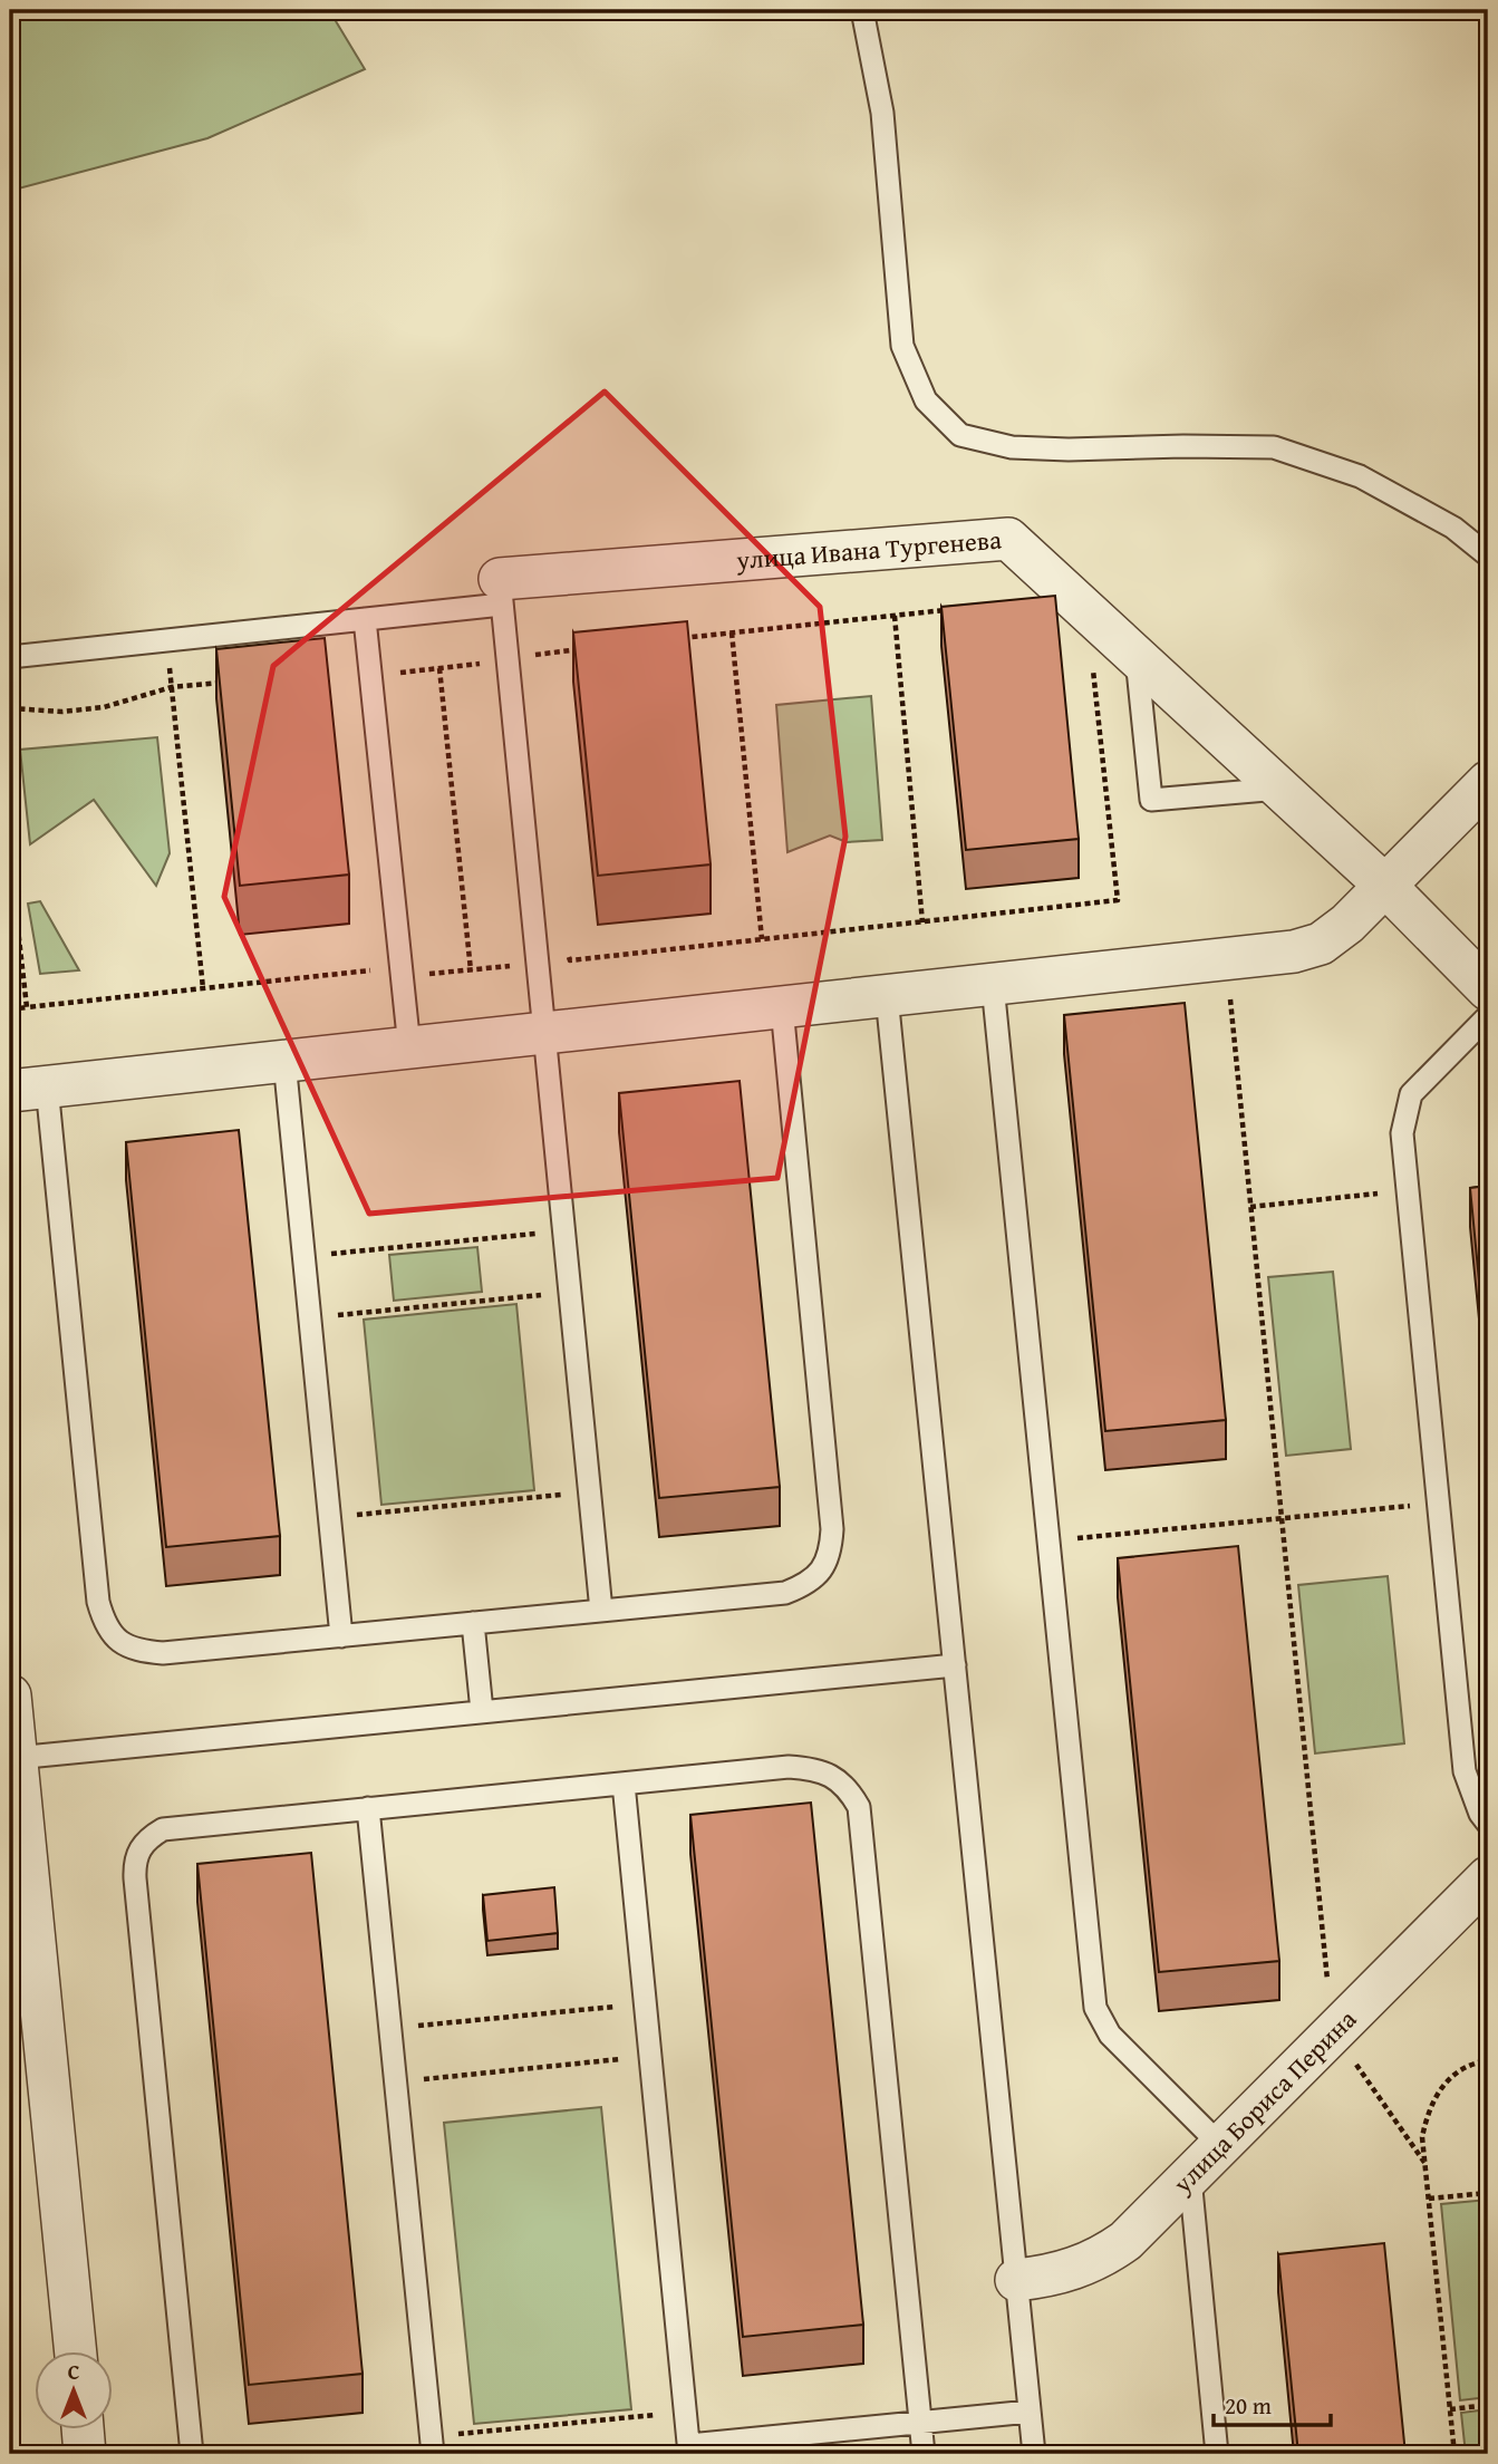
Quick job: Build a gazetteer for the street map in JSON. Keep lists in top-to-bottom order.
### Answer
{
  "streets": {
    "street": ["улица Ивана Тургенева", "улица Бориса Перина"]
  },
  "scale_bar": "20 m",
  "north": "top"
}
